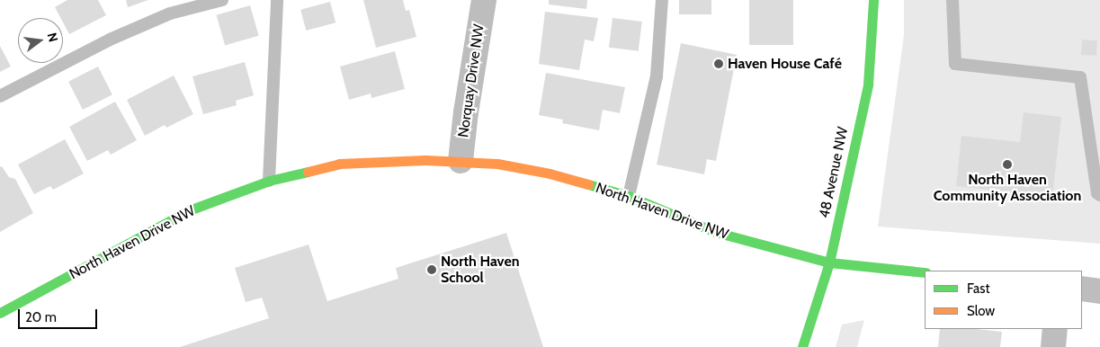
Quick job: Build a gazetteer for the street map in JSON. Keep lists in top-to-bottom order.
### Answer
{
  "streets": {
    "street": ["Norquay Drive NW", "48 Avenue NW", "North Haven Drive NW"]
  },
  "crossings": [
    ["Norquay Drive NW", "North Haven Drive NW"],
    ["48 Avenue NW", "North Haven Drive NW"]
  ],
  "places": ["Haven House Café", "North Haven Community Association", "North Haven School"],
  "legend": ["Fast", "Slow"],
  "scale_bar": "20 m",
  "north": "right"
}
